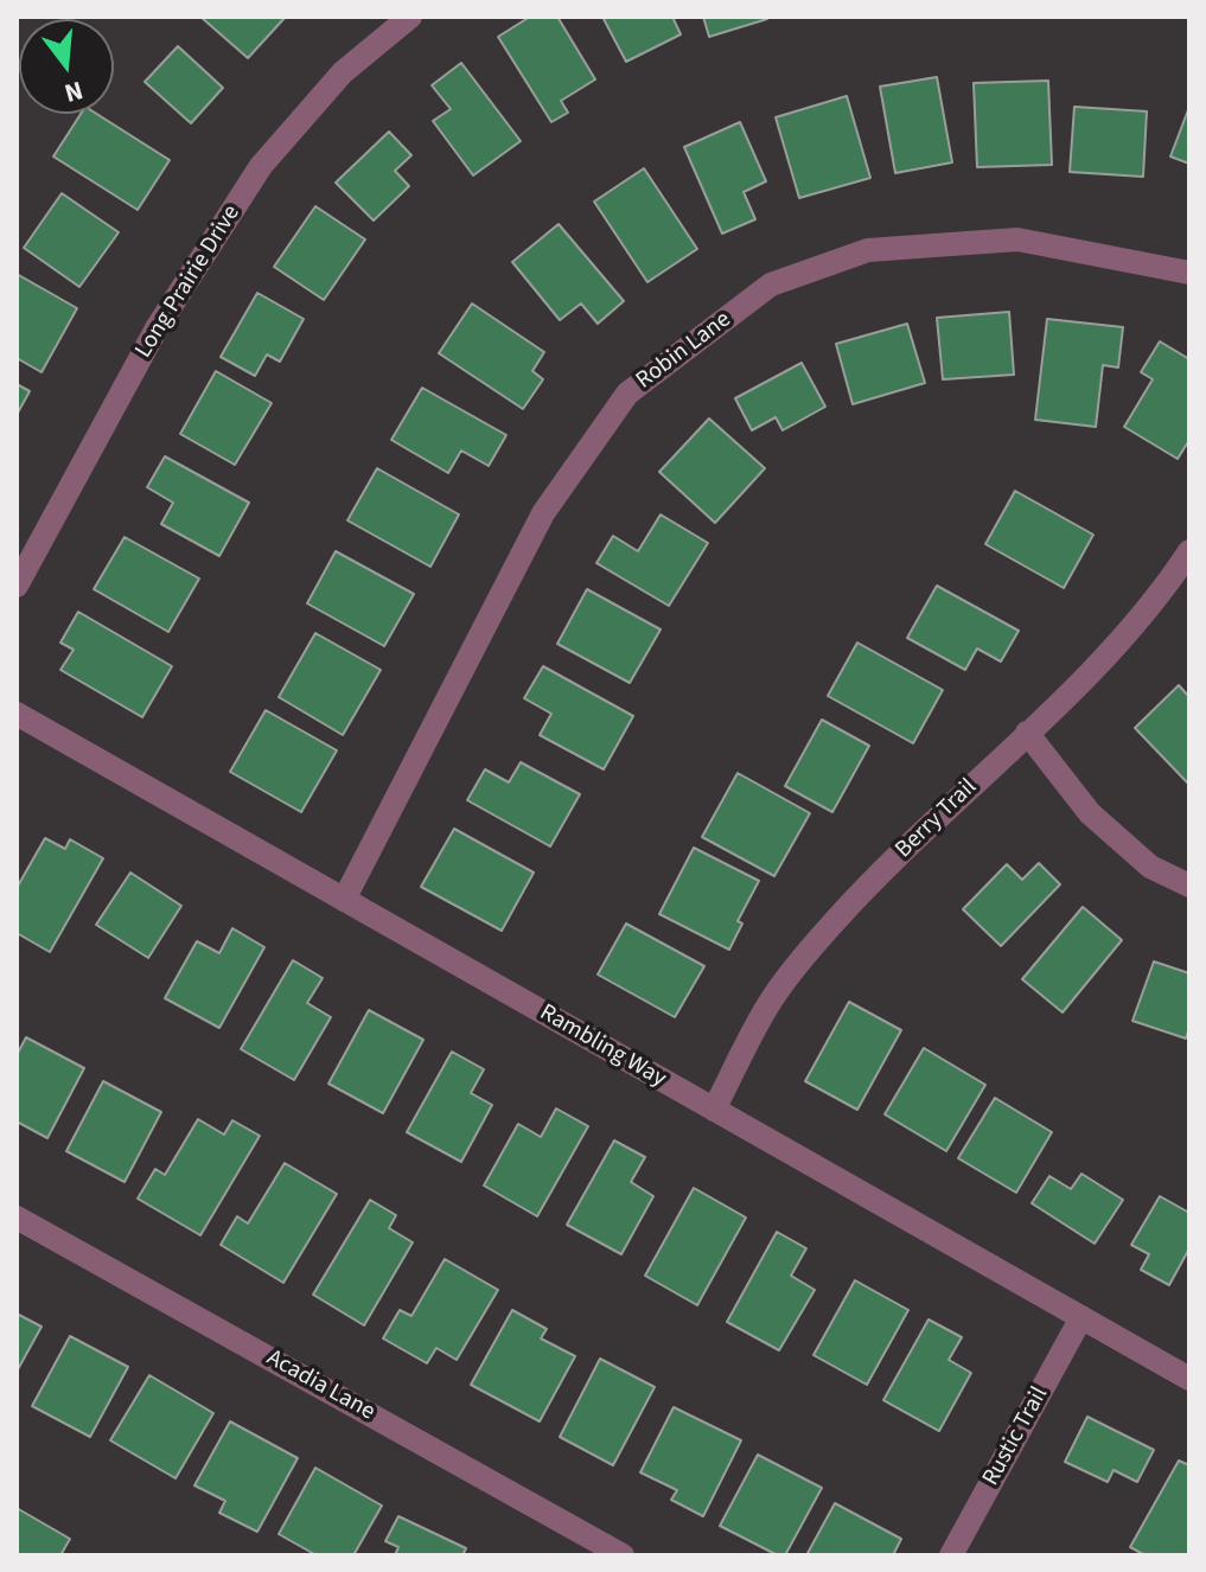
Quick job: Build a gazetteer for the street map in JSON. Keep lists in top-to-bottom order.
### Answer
{
  "streets": {
    "street": [
      "Long Prairie Drive",
      "Robin Lane",
      "Berry Trail",
      "Rambling Way",
      "Acadia Lane",
      "Rustic Trail"
    ]
  },
  "crossings": [
    ["Robin Lane", "Rambling Way"],
    ["Berry Trail", "Rambling Way"],
    ["Rambling Way", "Rustic Trail"]
  ],
  "north": "bottom"
}
